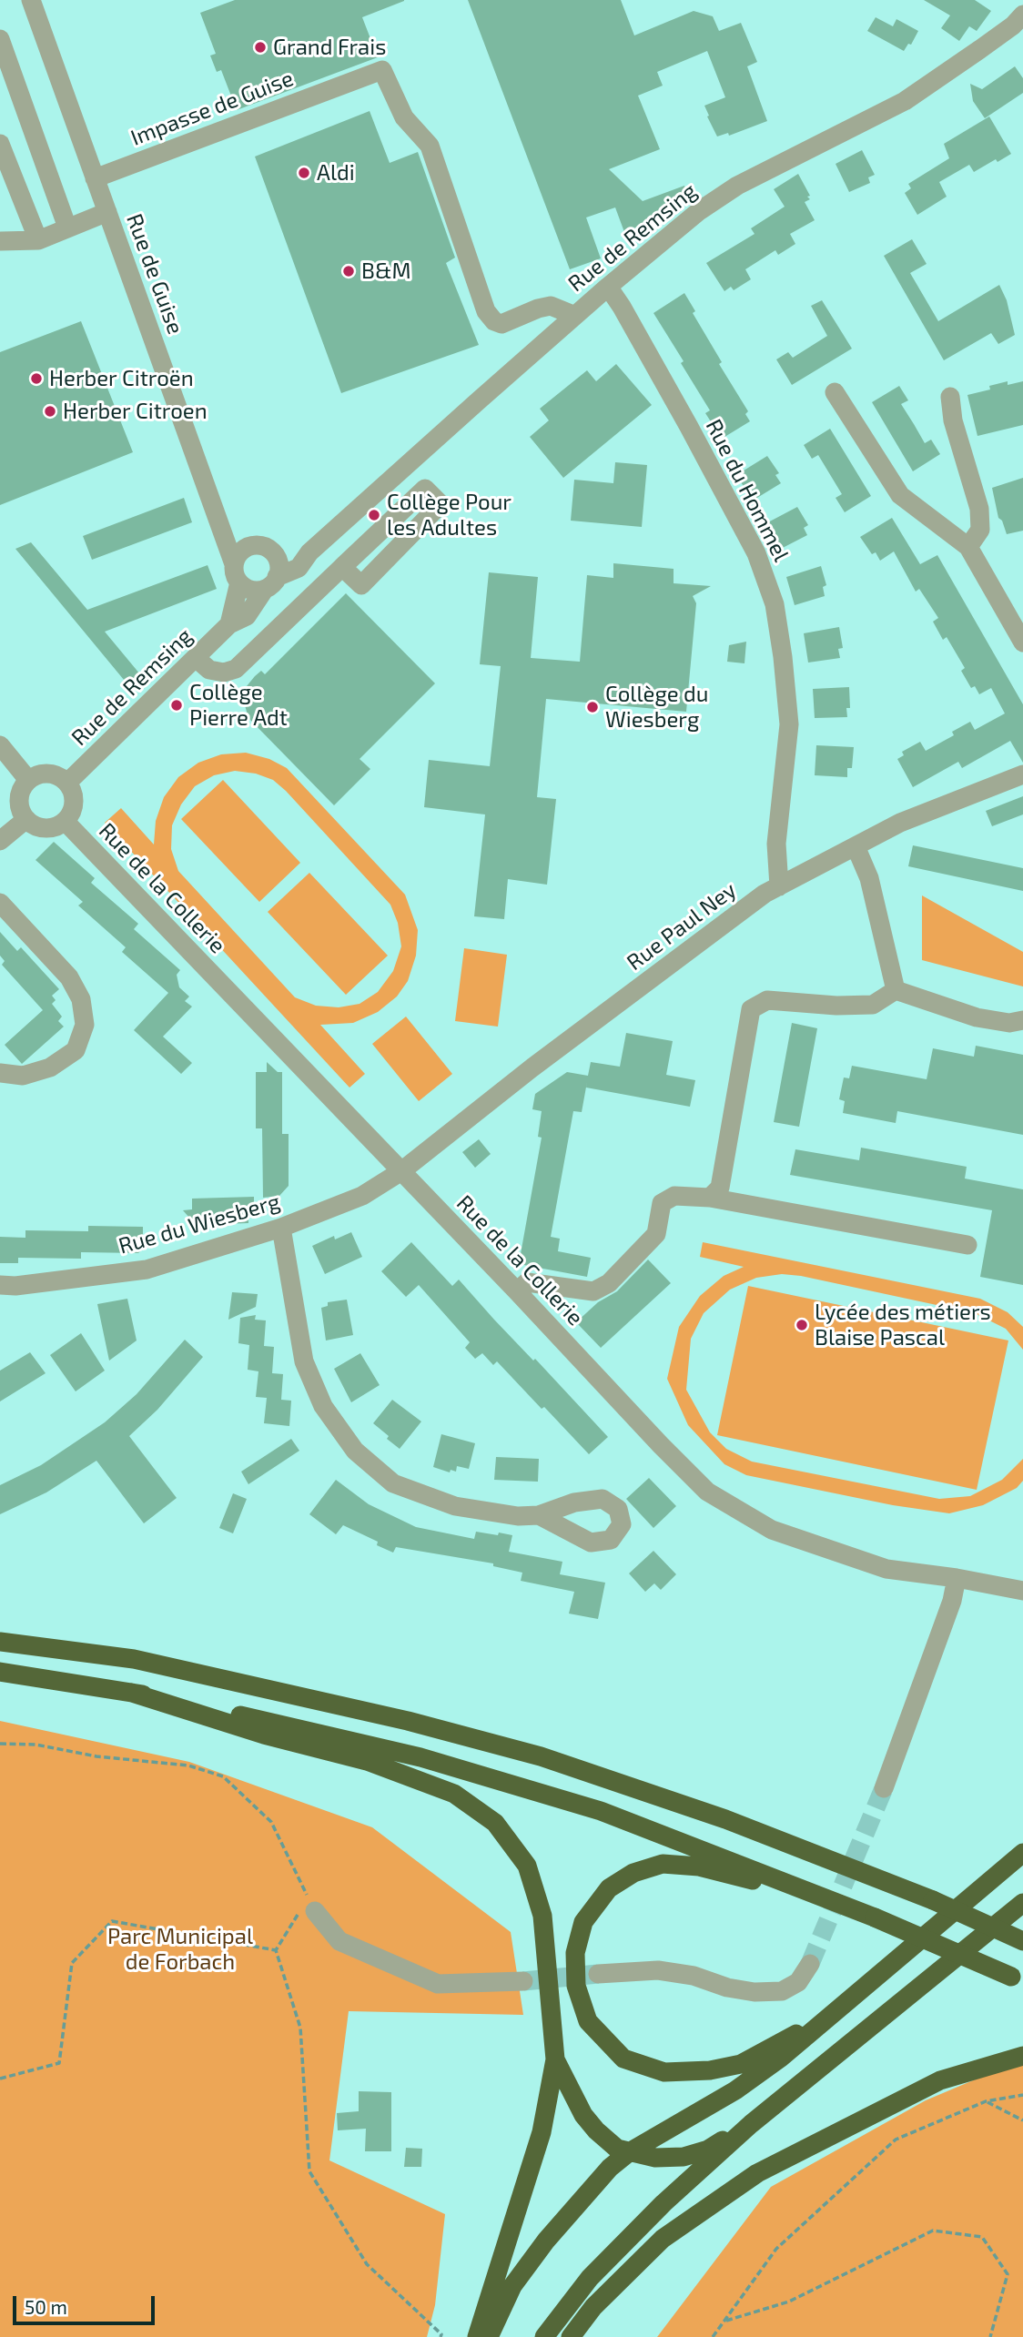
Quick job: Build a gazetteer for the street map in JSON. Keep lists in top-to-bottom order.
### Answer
{
  "streets": {
    "street": [
      "Impasse de Guise",
      "Rue de Remsing",
      "Rue de Guise",
      "Rue du Hommel",
      "Rue de la Collerie",
      "Rue Paul Ney",
      "Rue du Wiesberg"
    ]
  },
  "crossings": [
    ["Impasse de Guise", "Rue de Remsing"],
    ["Impasse de Guise", "Rue de Guise"],
    ["Rue de Remsing", "Rue de Guise"],
    ["Rue de Remsing", "Rue du Hommel"],
    ["Rue de Remsing", "Rue de la Collerie"],
    ["Rue du Hommel", "Rue Paul Ney"],
    ["Rue de la Collerie", "Rue Paul Ney"],
    ["Rue de la Collerie", "Rue du Wiesberg"],
    ["Rue Paul Ney", "Rue du Wiesberg"]
  ],
  "parks": ["Parc Municipal de Forbach"],
  "places": [
    "Grand Frais",
    "Aldi",
    "B&M",
    "Herber Citroën",
    "Herber Citroen",
    "Collège Pour les Adultes",
    "Collège Pierre Adt",
    "Collège du Wiesberg",
    "Lycée des métiers Blaise Pascal"
  ],
  "scale_bar": "50 m"
}
